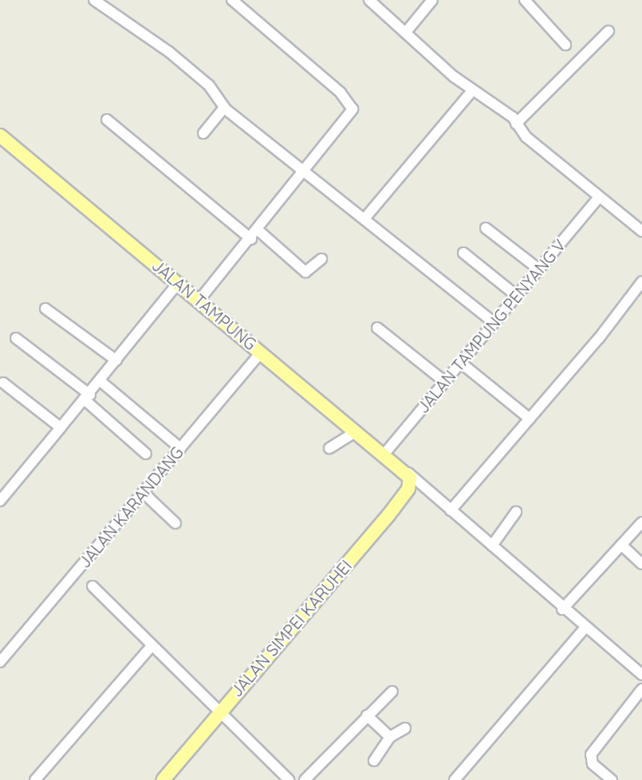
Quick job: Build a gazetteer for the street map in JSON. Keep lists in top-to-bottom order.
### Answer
{
  "streets": {
    "main road": ["JALAN TAMPUNG", "JALAN SIMPEI KARUHEI"],
    "street": ["JALAN TAMPUNG PENYANG V", "JALAN KARANDANG"]
  },
  "crossings": [
    ["JALAN TAMPUNG", "JALAN TAMPUNG PENYANG V"],
    ["JALAN TAMPUNG", "JALAN KARANDANG"],
    ["JALAN TAMPUNG", "JALAN SIMPEI KARUHEI"]
  ]
}
